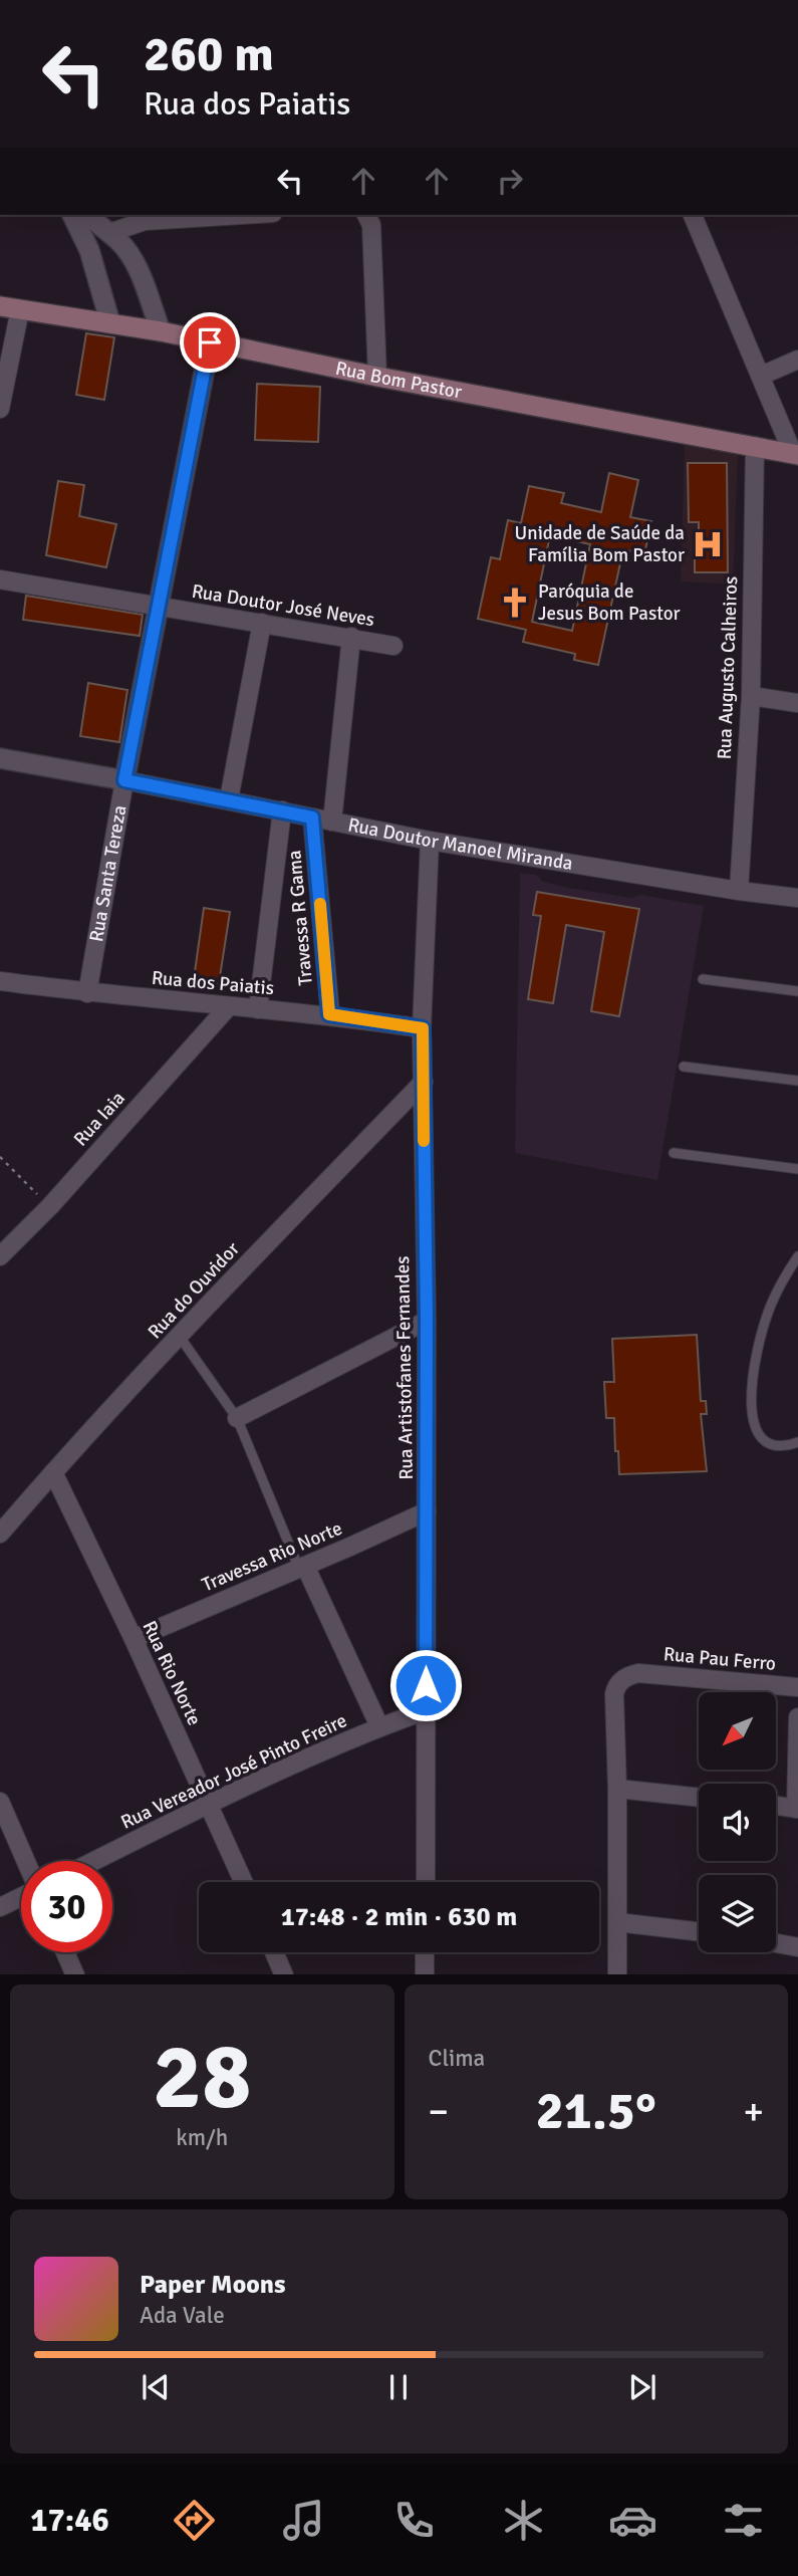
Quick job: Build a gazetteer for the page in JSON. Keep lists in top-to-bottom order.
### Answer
{
  "streets": {
    "main road": ["Rua Bom Pastor"],
    "street": [
      "Rua Doutor José Neves",
      "Rua Augusto Calheiros",
      "Rua Doutor Manoel Miranda",
      "Rua Santa Tereza",
      "Travessa R Gama",
      "Rua dos Paiatis",
      "Rua Iaia",
      "Rua do Ouvidor",
      "Rua Artistofanes Fernandes",
      "Travessa Rio Norte",
      "Rua Pau Ferro",
      "Rua Rio Norte",
      "Rua Vereador José Pinto Freire"
    ]
  },
  "crossings": [
    ["Rua Bom Pastor", "Rua Augusto Calheiros"],
    ["Rua Bom Pastor", "Rua Santa Tereza"],
    ["Rua Doutor José Neves", "Rua Santa Tereza"],
    ["Rua Augusto Calheiros", "Rua Doutor Manoel Miranda"],
    ["Rua Doutor Manoel Miranda", "Rua Santa Tereza"],
    ["Rua Doutor Manoel Miranda", "Travessa R Gama"],
    ["Rua Doutor Manoel Miranda", "Rua Artistofanes Fernandes"],
    ["Rua Santa Tereza", "Rua dos Paiatis"],
    ["Travessa R Gama", "Rua dos Paiatis"],
    ["Rua dos Paiatis", "Rua Iaia"],
    ["Rua dos Paiatis", "Rua Artistofanes Fernandes"],
    ["Rua do Ouvidor", "Rua Artistofanes Fernandes"],
    ["Rua do Ouvidor", "Rua Rio Norte"],
    ["Rua Artistofanes Fernandes", "Travessa Rio Norte"],
    ["Rua Artistofanes Fernandes", "Rua Vereador José Pinto Freire"],
    ["Travessa Rio Norte", "Rua Rio Norte"],
    ["Rua Rio Norte", "Rua Vereador José Pinto Freire"]
  ],
  "places": {
    "hospital": ["Unidade de Saúde da Família Bom Pastor"],
    "church": ["Paróquia de Jesus Bom Pastor"]
  },
  "north": "bottom left",
  "page": {
    "turn": ["260 m", "Rua dos Paiatis"],
    "limit": "30",
    "trip": "17:48 · 2 min · 630 m",
    "tile": [
      ["28", "km/h"],
      "Clima"
    ],
    "heat": ["−", "21.5°", "+"],
    "song": ["Paper Moons", "Ada Vale"],
    "tabs": "17:46"
  }
}
